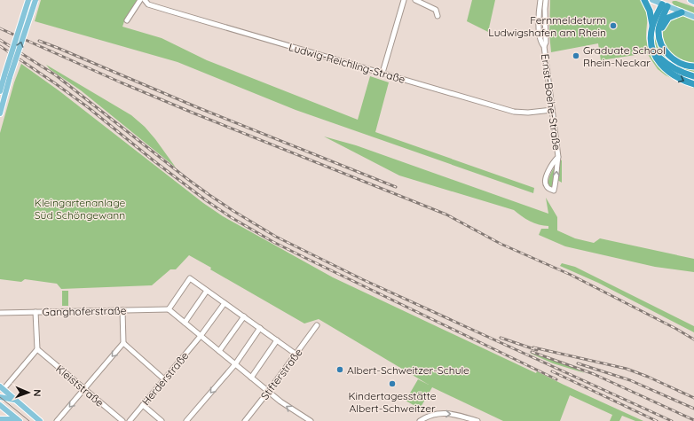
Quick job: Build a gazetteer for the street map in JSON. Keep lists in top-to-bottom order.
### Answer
{
  "streets": {
    "street": [
      "Ludwig-Reichling-Straße",
      "Ernst-Boehe-Straße",
      "Ganghoferstraße",
      "Stifterstraße",
      "Herderstraße",
      "Kleiststraße"
    ]
  },
  "crossings": [
    ["Ludwig-Reichling-Straße", "Ernst-Boehe-Straße"]
  ],
  "parks": ["Kleingartenanlage Süd Schöngewann"],
  "places": [
    "Fernmeldeturm Ludwigshafen am Rhein",
    "Graduate School Rhein-Neckar",
    "Albert-Schweitzer-Schule",
    "Kindertagesstätte Albert-Schweitzer"
  ],
  "north": "right"
}
